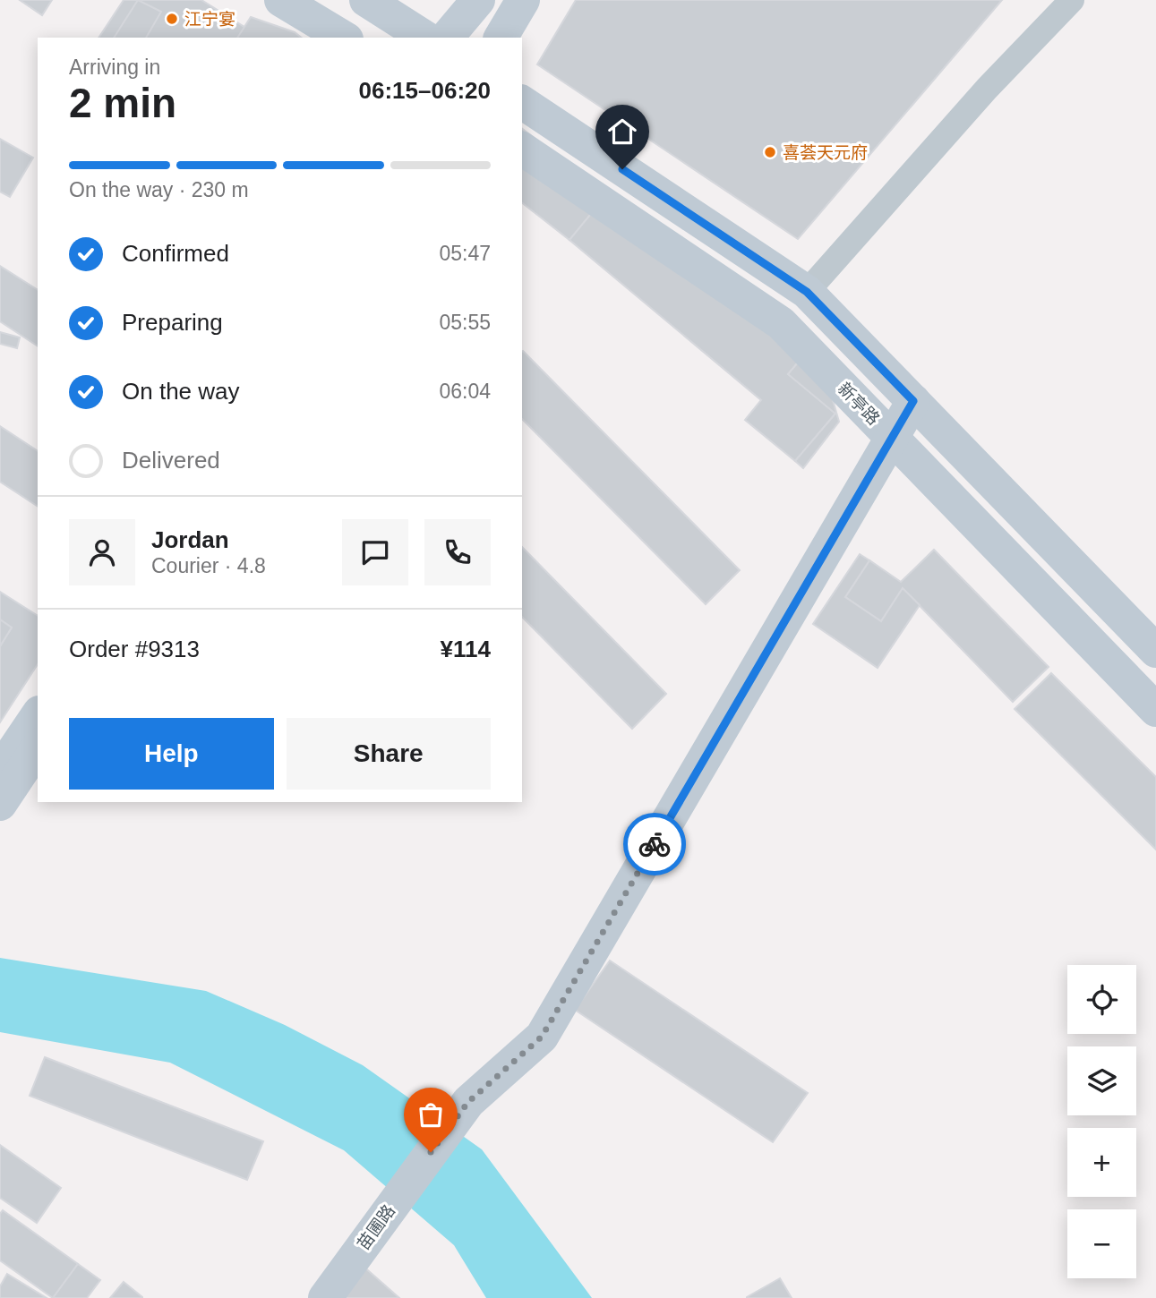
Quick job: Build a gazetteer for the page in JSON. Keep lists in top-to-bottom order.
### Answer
{
  "streets": {
    "main road": ["新亭路", "苗圃路"]
  },
  "crossings": [
    ["新亭路", "苗圃路"]
  ],
  "places": ["江宁宴", "喜荟天元府"],
  "page": {
    "heading": ["2 min", "Arriving in", "06:15–06:20"],
    "panel": [
      "Jordan",
      "Courier · 4.8",
      "Order #9313",
      "¥114"
    ],
    "bar": "On the way · 230 m",
    "list": [
      ["Confirmed", "05:47"],
      ["Preparing", "05:55"],
      ["On the way", "06:04"],
      "Delivered"
    ],
    "buttons": ["Help", "Share"],
    "map_buttons": ["+", "−"]
  }
}
